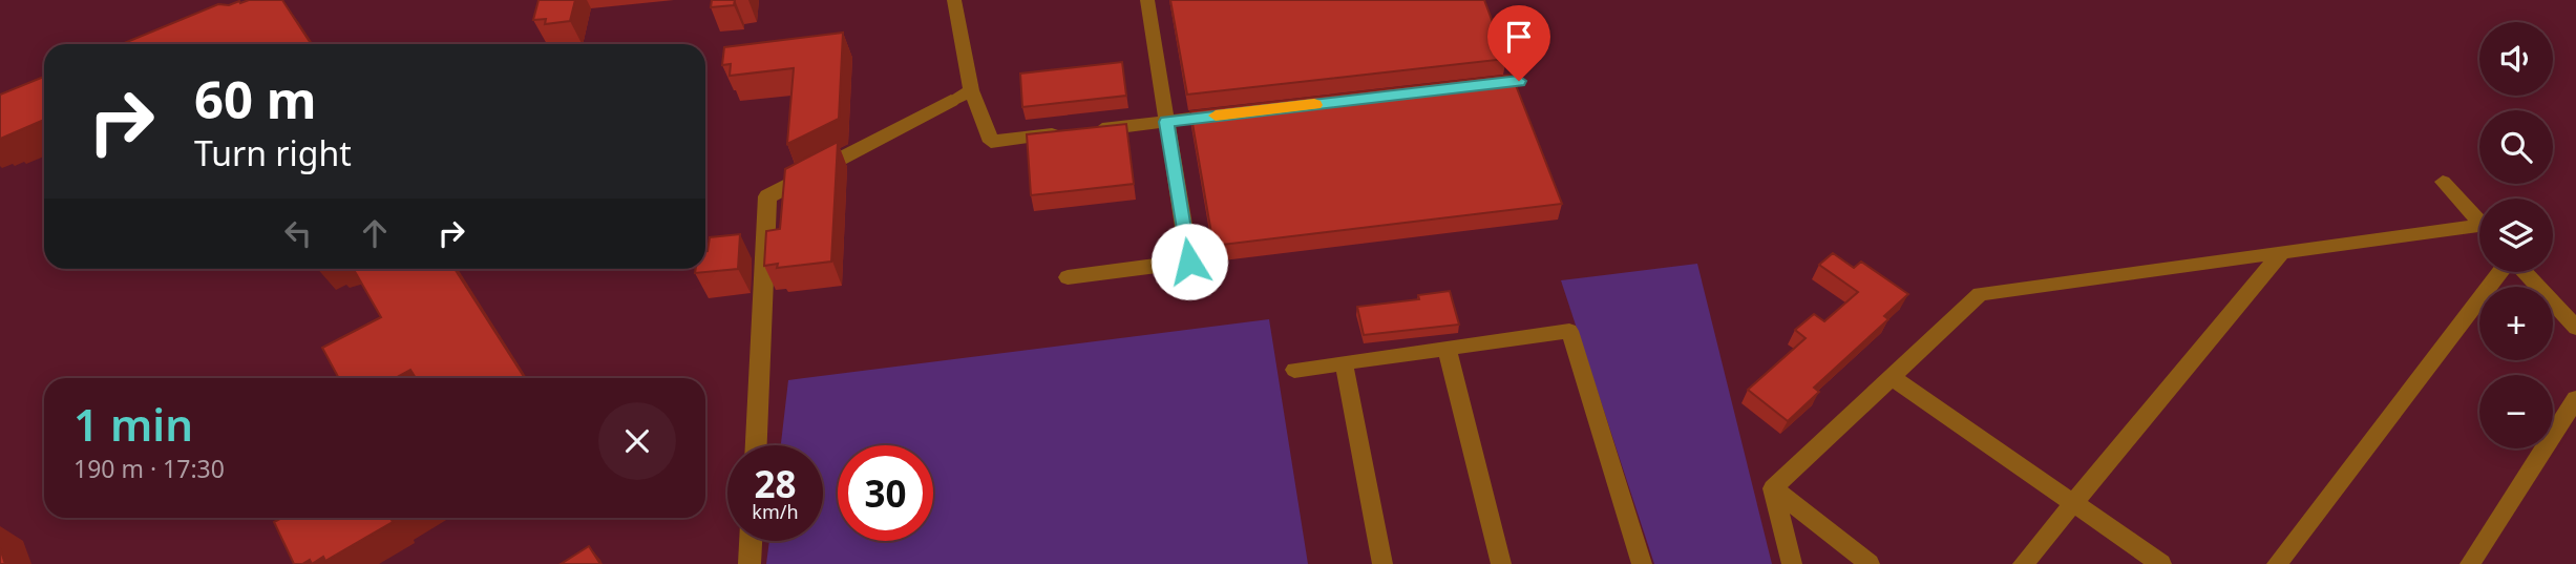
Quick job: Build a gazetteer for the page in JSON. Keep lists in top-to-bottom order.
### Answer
{
  "page": {
    "map_buttons": ["+", "−"],
    "turn": ["60 m", "Turn right"],
    "heading": ["1 min", "190 m · 17:30"],
    "speed": "28 km/h",
    "limit": "30"
  }
}
